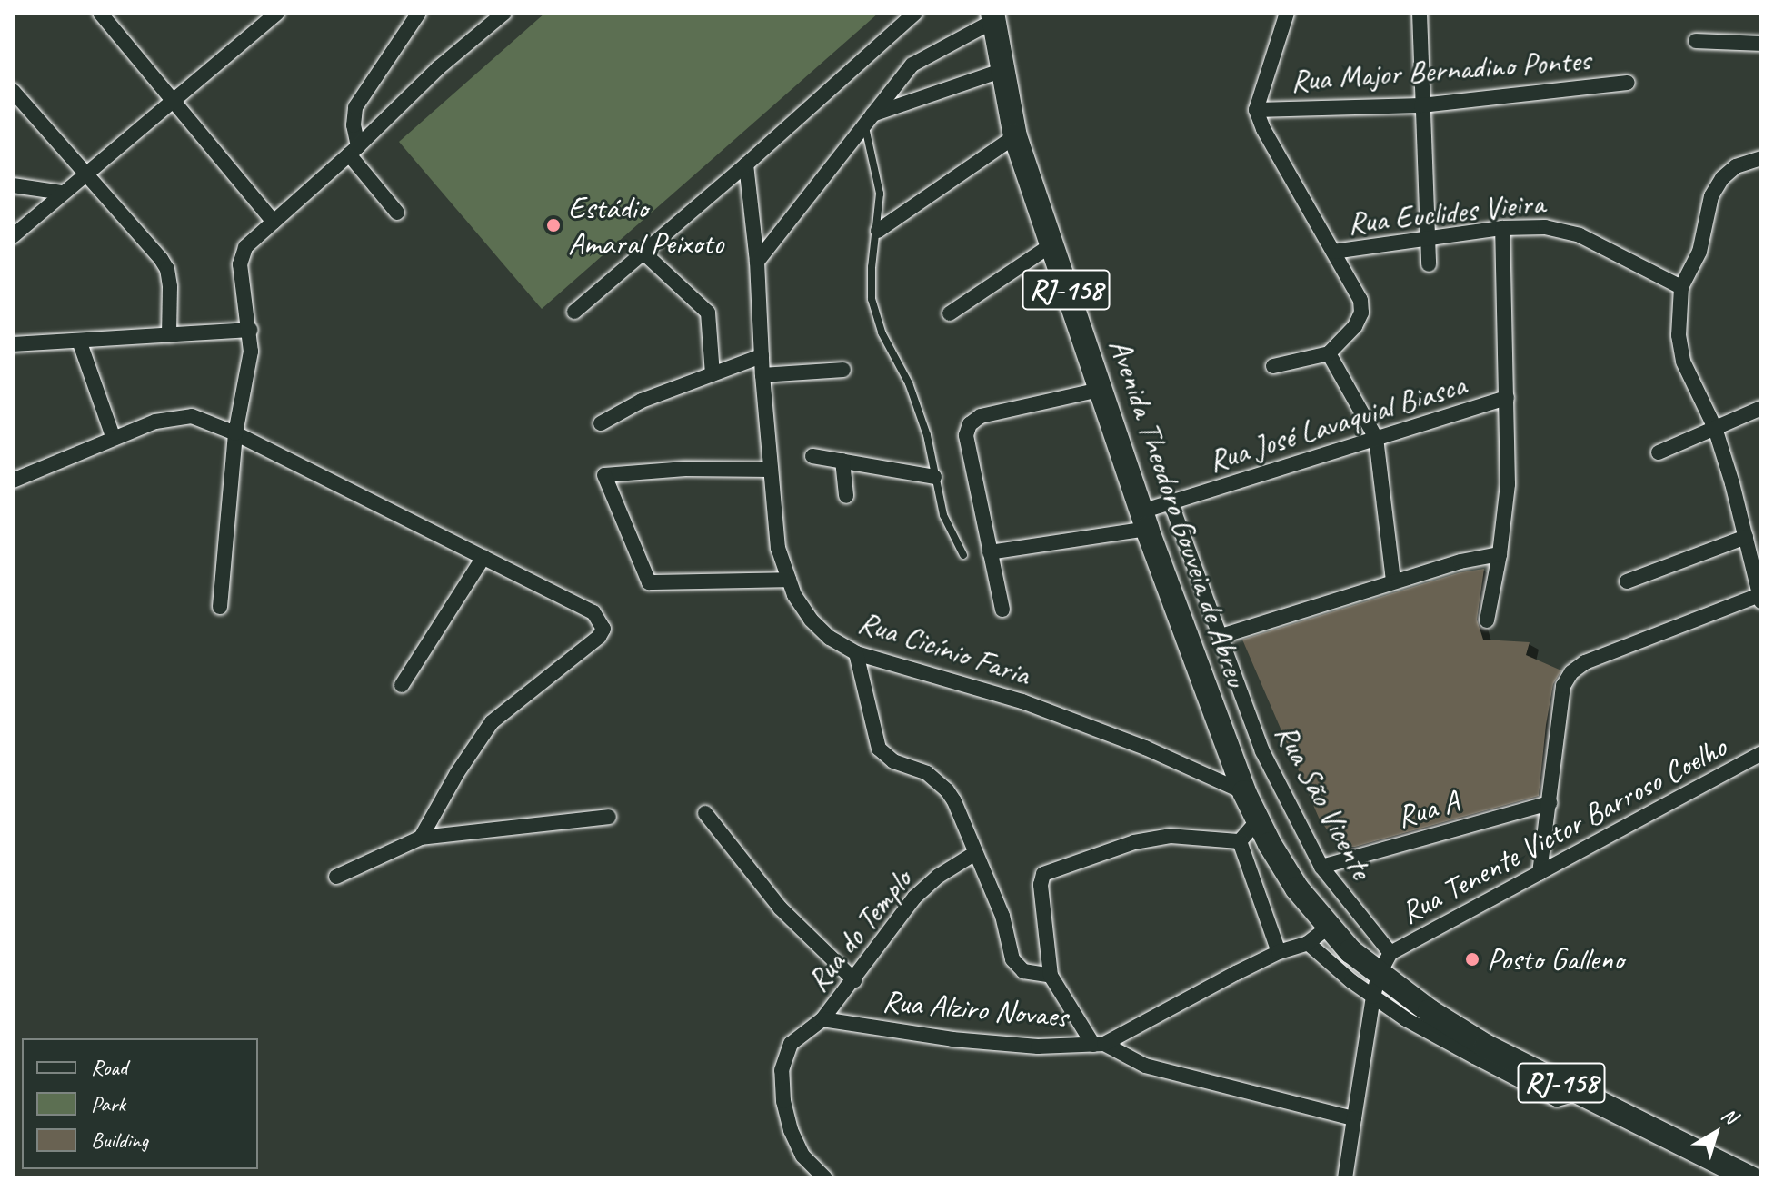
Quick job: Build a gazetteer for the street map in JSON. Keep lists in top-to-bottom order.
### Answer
{
  "streets": {
    "main road": ["RJ-158", "Avenida Theodoro Gouveia de Abreu"],
    "street": [
      "Rua Major Bernadino Pontes",
      "Rua Euclides Vieira",
      "Rua José Lavaquial Biasca",
      "Rua Cicínio Faria",
      "Rua São Vicente",
      "Rua A",
      "Rua Tenente Victor Barroso Coelho",
      "Rua do Templo",
      "Rua Alziro Novaes"
    ]
  },
  "crossings": [
    ["Rua José Lavaquial Biasca", "Avenida Theodoro Gouveia de Abreu"],
    ["Rua José Lavaquial Biasca", "Rua São Vicente"],
    ["Avenida Theodoro Gouveia de Abreu", "Rua Cicínio Faria"],
    ["Avenida Theodoro Gouveia de Abreu", "Rua Alziro Novaes"],
    ["Rua São Vicente", "Rua A"],
    ["Rua São Vicente", "Rua Tenente Victor Barroso Coelho"],
    ["Rua do Templo", "Rua Alziro Novaes"]
  ],
  "places": ["Estádio Amaral Peixoto", "Posto Galleno"],
  "legend": ["Road", "Park", "Building"],
  "north": "top right"
}
